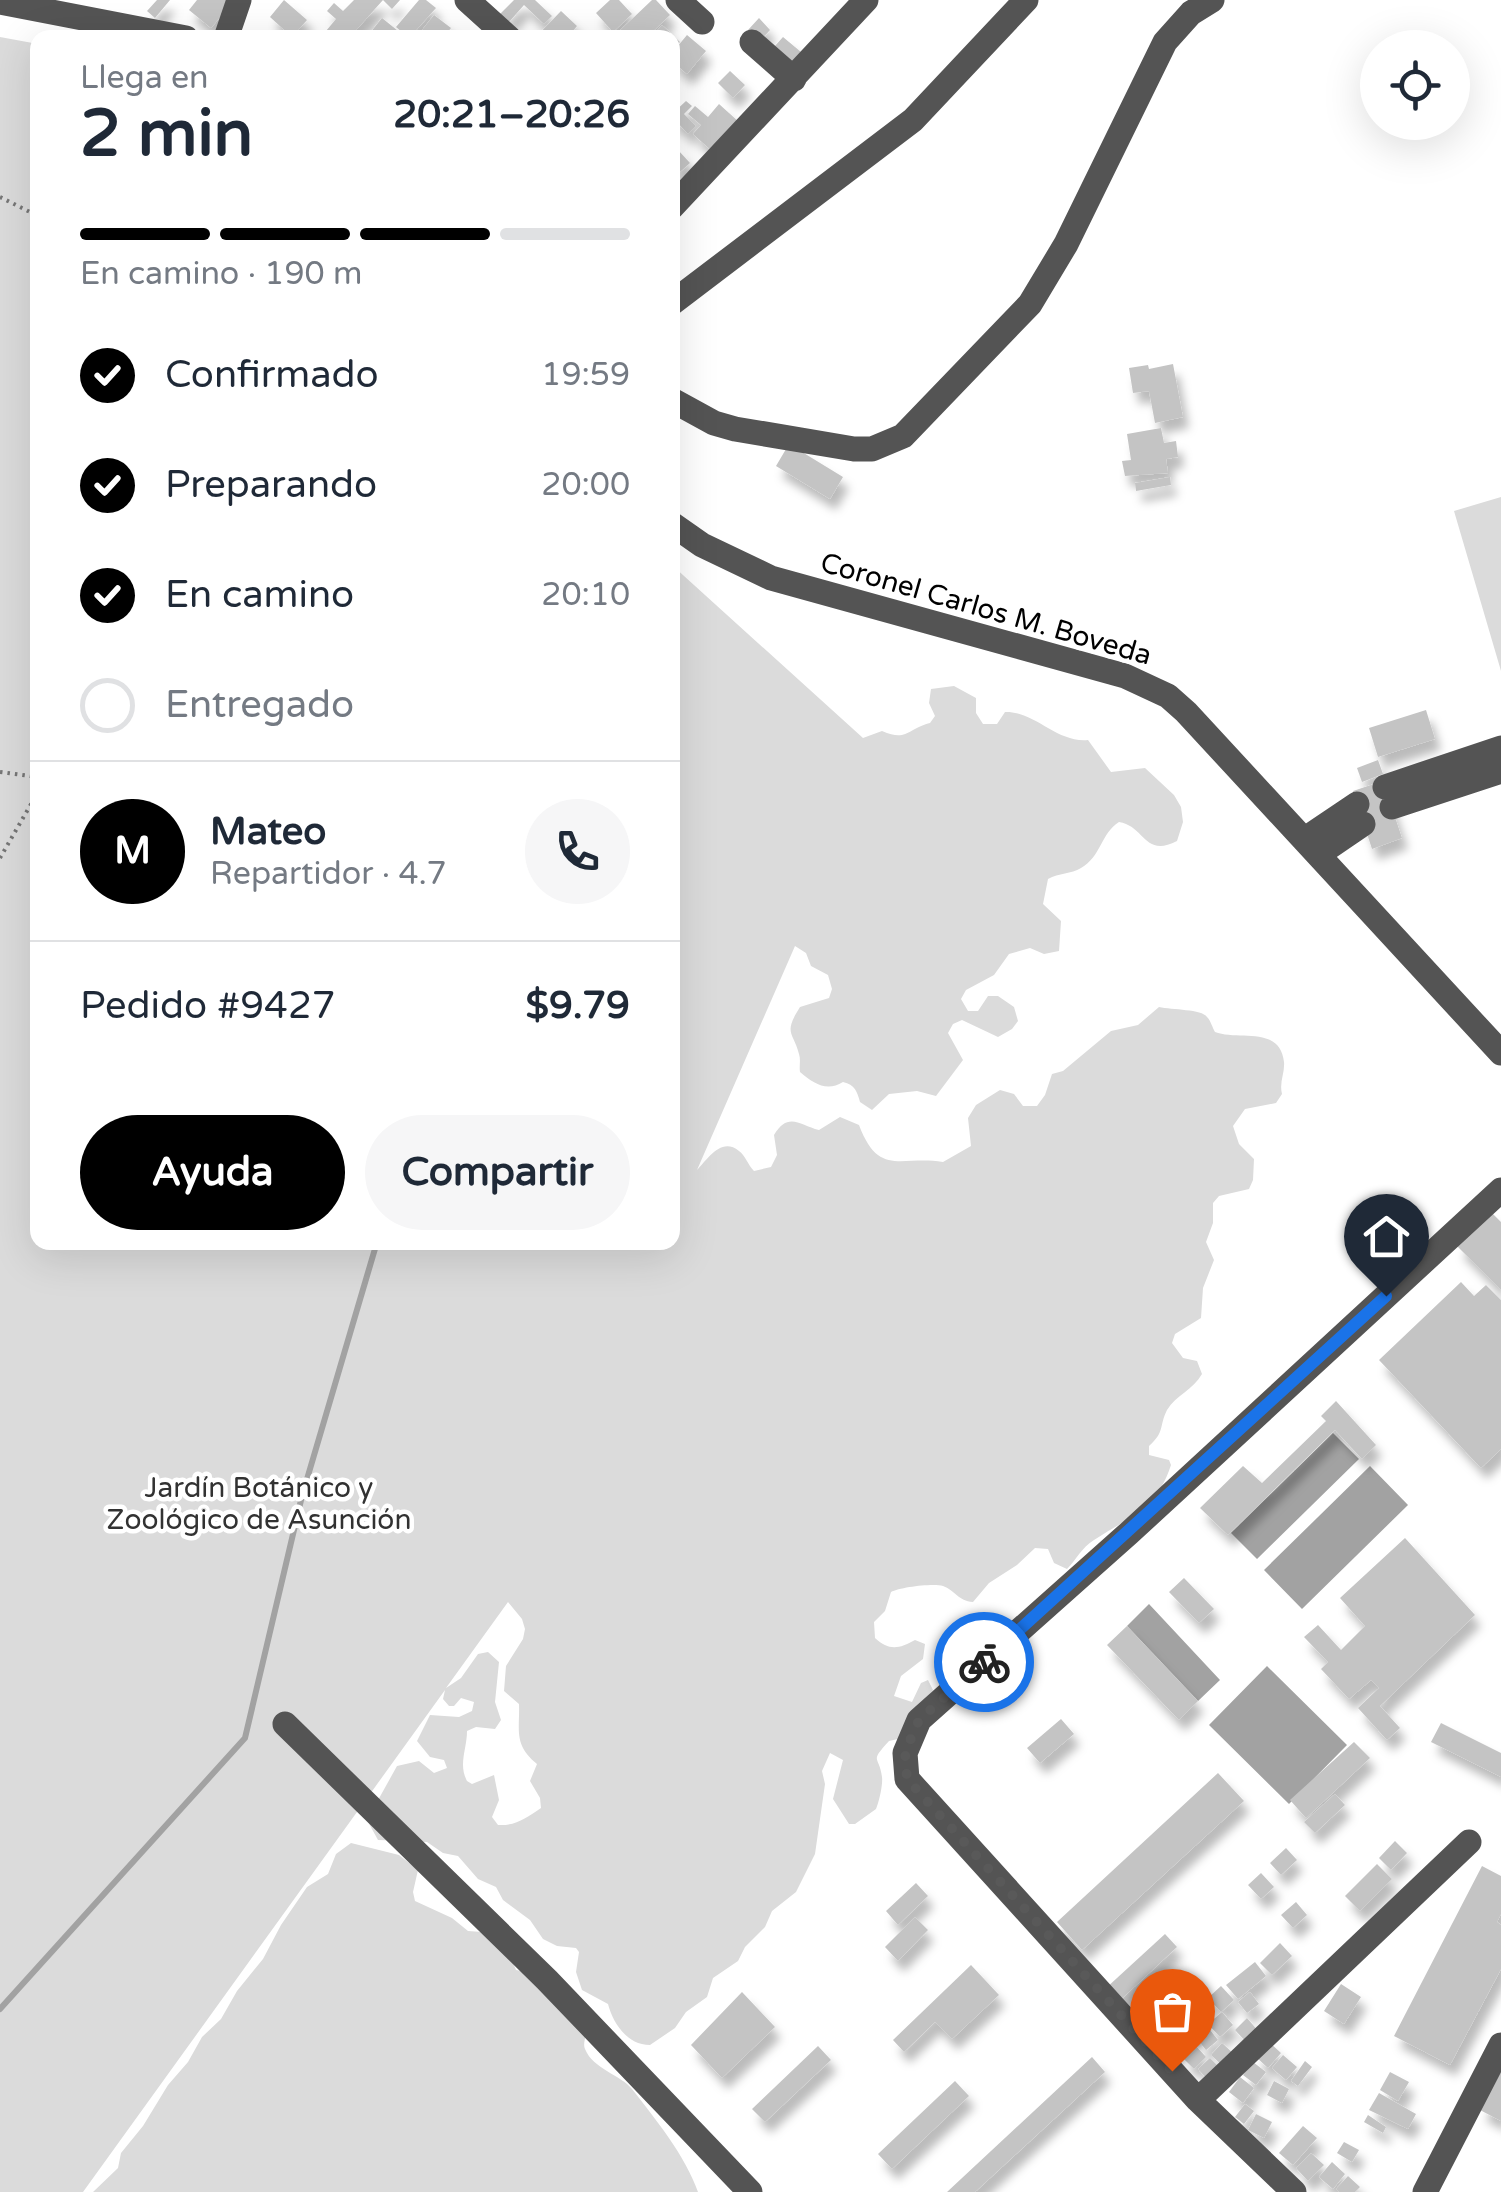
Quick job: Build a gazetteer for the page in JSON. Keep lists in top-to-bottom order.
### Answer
{
  "streets": {
    "street": ["Coronel Carlos M. Boveda"]
  },
  "parks": ["Jardín Botánico y Zoológico de Asunción"],
  "page": {
    "heading": ["2 min", "Llega en", "20:21–20:26"],
    "panel": [
      "Mateo",
      "Repartidor · 4.7",
      "Pedido #9427",
      "$9.79"
    ],
    "bar": "En camino · 190 m",
    "list": [
      ["Confirmado", "19:59"],
      ["Preparando", "20:00"],
      ["En camino", "20:10"],
      "Entregado"
    ],
    "round": "M",
    "buttons": ["Ayuda", "Compartir"]
  }
}
